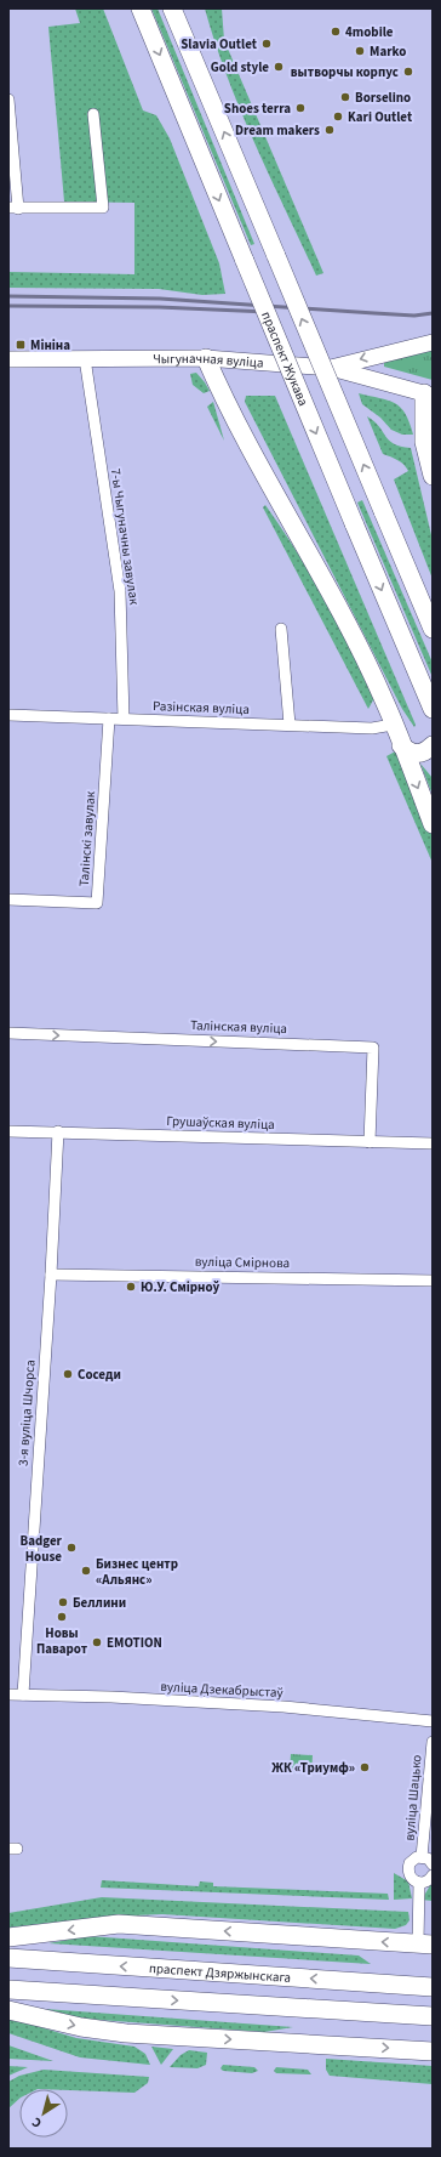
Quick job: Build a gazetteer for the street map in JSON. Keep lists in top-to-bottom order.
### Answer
{
  "streets": {
    "main road": ["праспект Жукава", "Чыгуначная вуліца", "праспект Дзяржынскага"],
    "street": [
      "7-ы Чыгуначны завулак",
      "Разінская вуліца",
      "Талінскі завулак",
      "Талінская вуліца",
      "Грушаўская вуліца",
      "вуліца Смірнова",
      "3-я вуліца Шчорса",
      "вуліца Дзекабрыстаў",
      "вуліца Шацько"
    ]
  },
  "crossings": [
    ["Чыгуначная вуліца", "7-ы Чыгуначны завулак"],
    ["7-ы Чыгуначны завулак", "Разінская вуліца"],
    ["Разінская вуліца", "Талінскі завулак"],
    ["Талінская вуліца", "Грушаўская вуліца"],
    ["Грушаўская вуліца", "3-я вуліца Шчорса"],
    ["вуліца Смірнова", "3-я вуліца Шчорса"],
    ["3-я вуліца Шчорса", "вуліца Дзекабрыстаў"]
  ],
  "one_way": ["Талінская вуліца"],
  "places": {
    "other": [
      "4mobile",
      "Slavia Outlet",
      "Marko",
      "Gold style",
      "вытворчы корпус",
      "Borselino",
      "Shoes terra",
      "Kari Outlet",
      "Dream makers",
      "Ю.У. Смірноў",
      "Соседи",
      "Badger House",
      "Бизнес центр «Альянс»",
      "Беллини",
      "Новы Паварот",
      "EMOTION",
      "ЖК «Триумф»"
    ],
    "transit": ["Мініна"]
  },
  "north": "bottom left"
}
